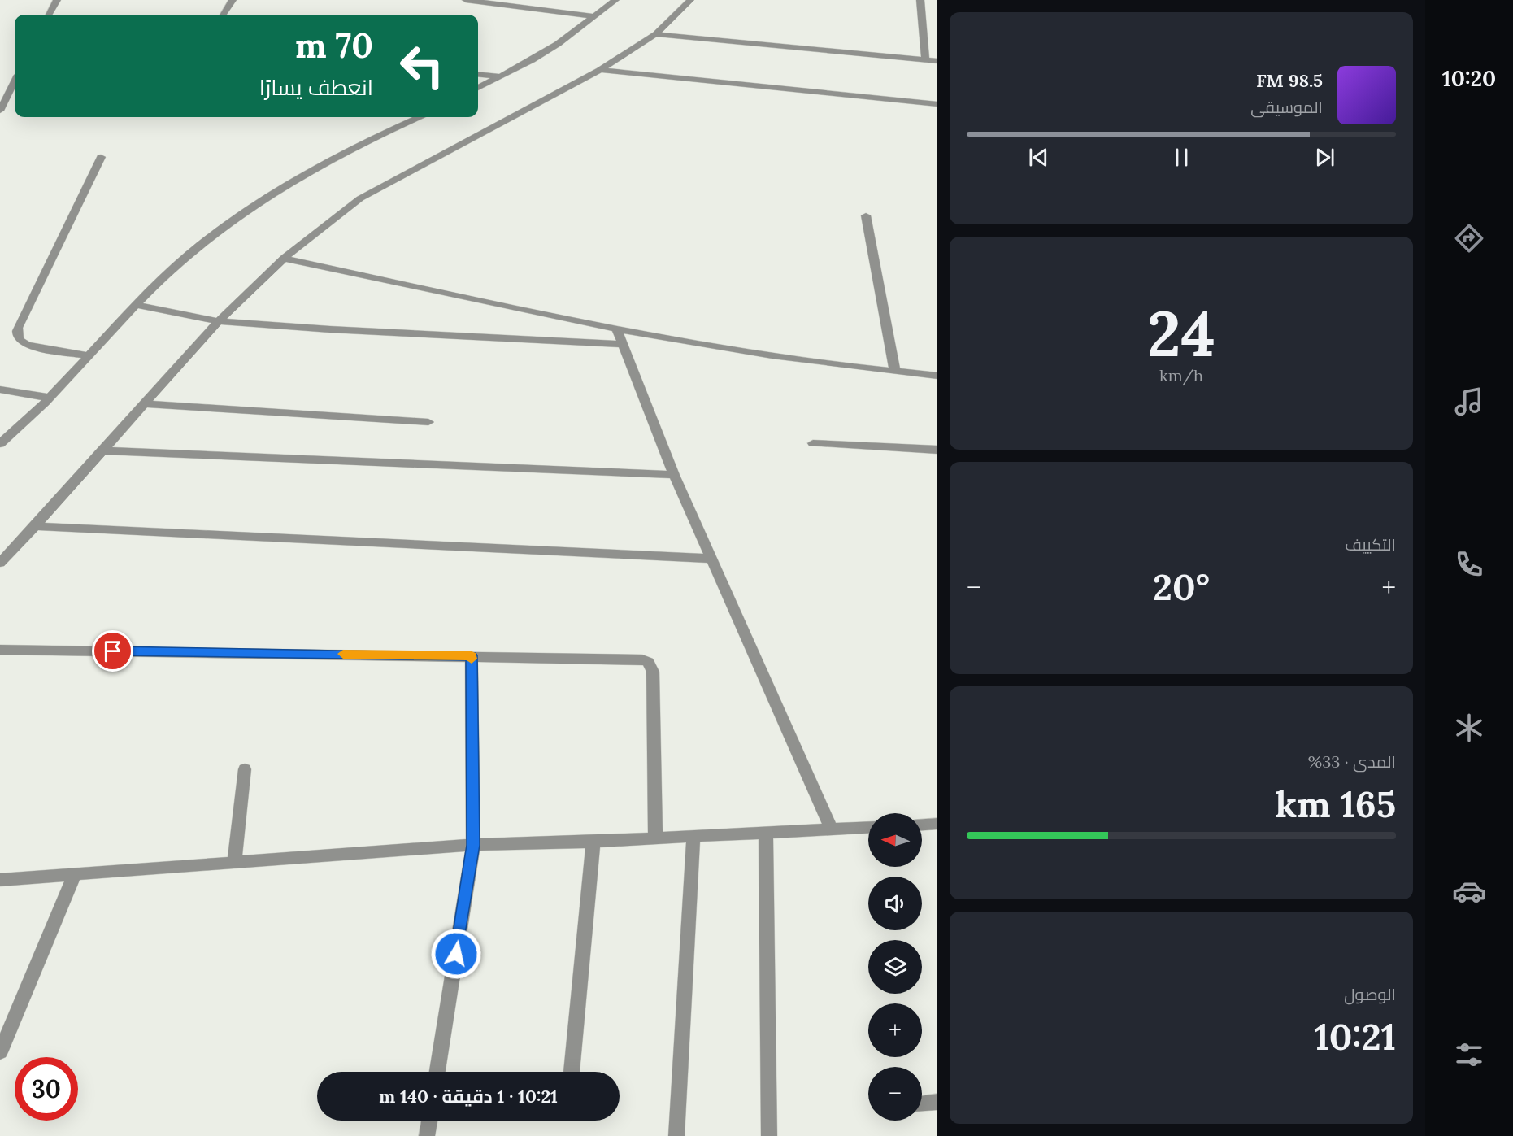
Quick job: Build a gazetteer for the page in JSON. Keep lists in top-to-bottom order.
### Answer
{
  "north": "left",
  "page": {
    "tabs": "10:20",
    "turn": ["70 m", "انعطف يسارًا"],
    "song": ["98.5 FM", "الموسيقى"],
    "tile": [
      ["24", "km/h"],
      "التكييف",
      ["المدى · 33%", "165 km"],
      ["الوصول", "10:21"]
    ],
    "heat": ["−", "20°", "+"],
    "map_buttons": ["+", "−"],
    "limit": "30",
    "trip": "10:21 · 1 دقيقة · 140 m"
  }
}
